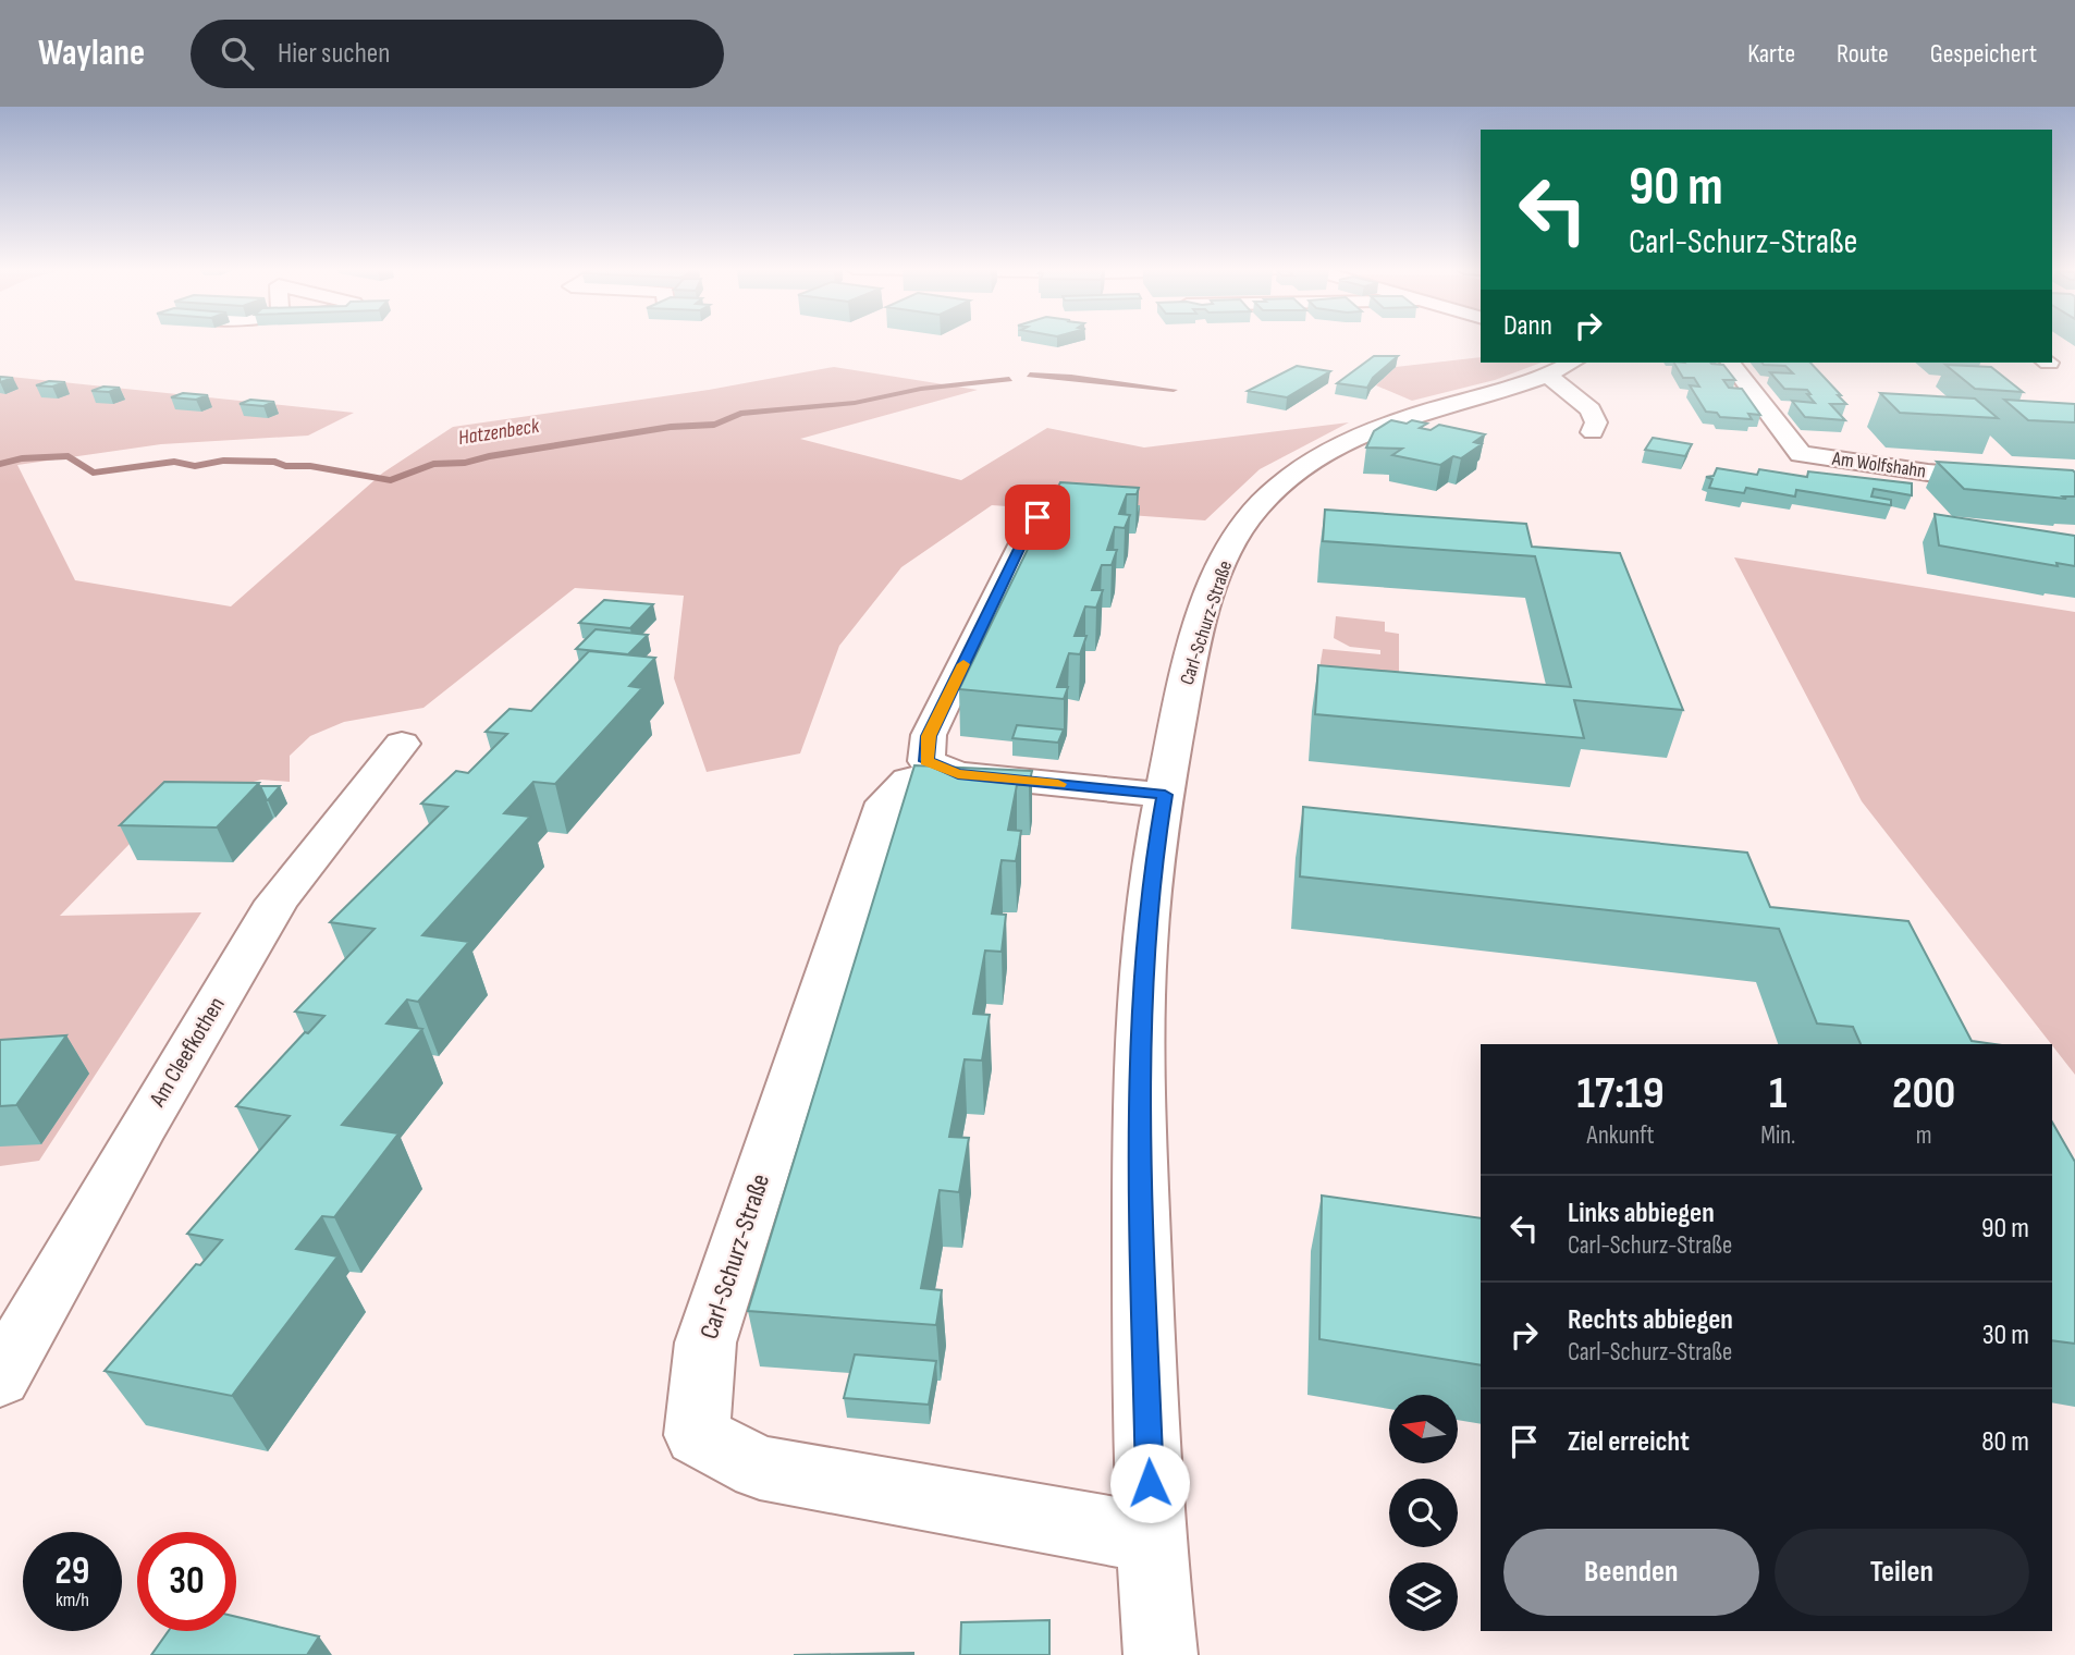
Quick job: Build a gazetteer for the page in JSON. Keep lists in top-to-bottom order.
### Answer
{
  "streets": {
    "street": ["Am Wolfshahn", "Carl-Schurz-Straße", "Am Cleefkothen"]
  },
  "water": ["Hatzenbeck"],
  "north": "left",
  "page": {
    "header": "Waylane",
    "search": "Hier suchen",
    "nav": ["Karte", "Route", "Gespeichert"],
    "turn": ["90 m", "Carl-Schurz-Straße"],
    "then": "Dann",
    "eta": [
      "17:19",
      "Ankunft",
      "1",
      "Min.",
      "200",
      "m"
    ],
    "list": [
      {
        "name": "Links abbiegen",
        "note": "Carl-Schurz-Straße",
        "value": "90 m"
      },
      {
        "name": "Rechts abbiegen",
        "note": "Carl-Schurz-Straße",
        "value": "30 m"
      },
      {
        "name": "Ziel erreicht",
        "value": "80 m"
      }
    ],
    "buttons": ["Beenden", "Teilen"],
    "speed": "29 km/h",
    "limit": "30"
  }
}
